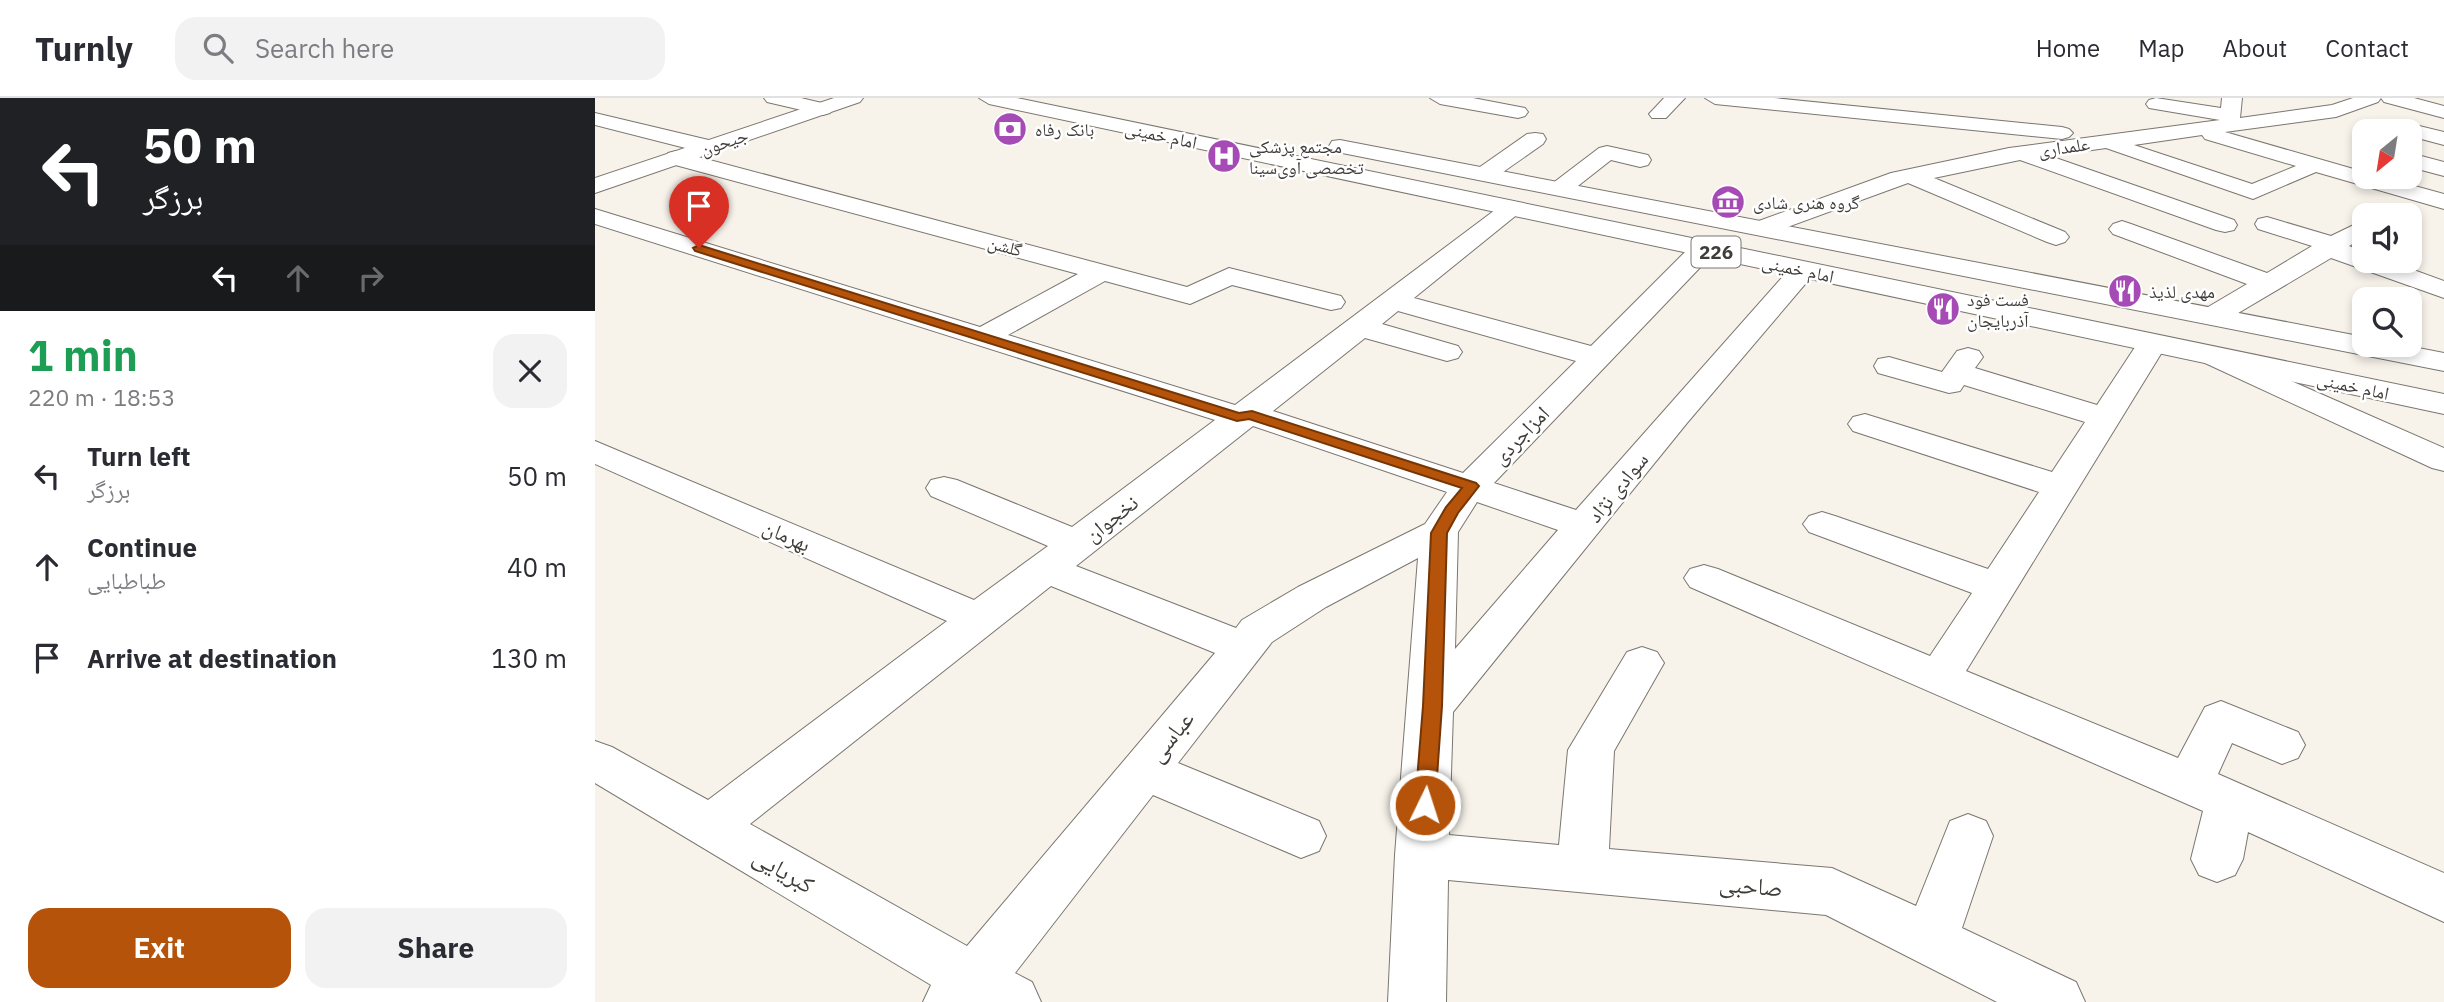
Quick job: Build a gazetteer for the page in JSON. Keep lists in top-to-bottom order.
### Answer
{
  "streets": {
    "street": [
      "امام خمینی",
      "جیحون",
      "علمداری",
      "گلشن",
      "226",
      "امزاجردی",
      "سوادی نژاد",
      "نخجوان",
      "بهرمان",
      "عباسی",
      "کبریایی",
      "صاحبی"
    ]
  },
  "crossings": [
    ["امام خمینی", "علمداری"],
    ["امام خمینی", "امزاجردی"],
    ["امام خمینی", "سوادی نژاد"],
    ["امام خمینی", "نخجوان"],
    ["جیحون", "گلشن"],
    ["امزاجردی", "سوادی نژاد"],
    ["امزاجردی", "عباسی"],
    ["امزاجردی", "صاحبی"],
    ["نخجوان", "بهرمان"],
    ["نخجوان", "کبریایی"],
    ["عباسی", "کبریایی"]
  ],
  "places": {
    "bank": ["بانک رفاه"],
    "hospital": ["مجتمع پزشکی تخصصی آوی‌سینا"],
    "museum": ["گروه هنری شادی"],
    "restaurant": ["مهدی لذیذ", "فست فود آذربایجان"]
  },
  "north": "bottom left",
  "page": {
    "header": "Turnly",
    "search": "Search here",
    "nav": [
      "Home",
      "Map",
      "About",
      "Contact"
    ],
    "turn": ["50 m", "برزگر"],
    "heading": ["1 min", "220 m · 18:53"],
    "list": [
      {
        "name": "Turn left",
        "note": "برزگر",
        "value": "50 m"
      },
      {
        "name": "Continue",
        "note": "طباطبایی",
        "value": "40 m"
      },
      {
        "name": "Arrive at destination",
        "value": "130 m"
      }
    ],
    "buttons": ["Exit", "Share"]
  }
}
